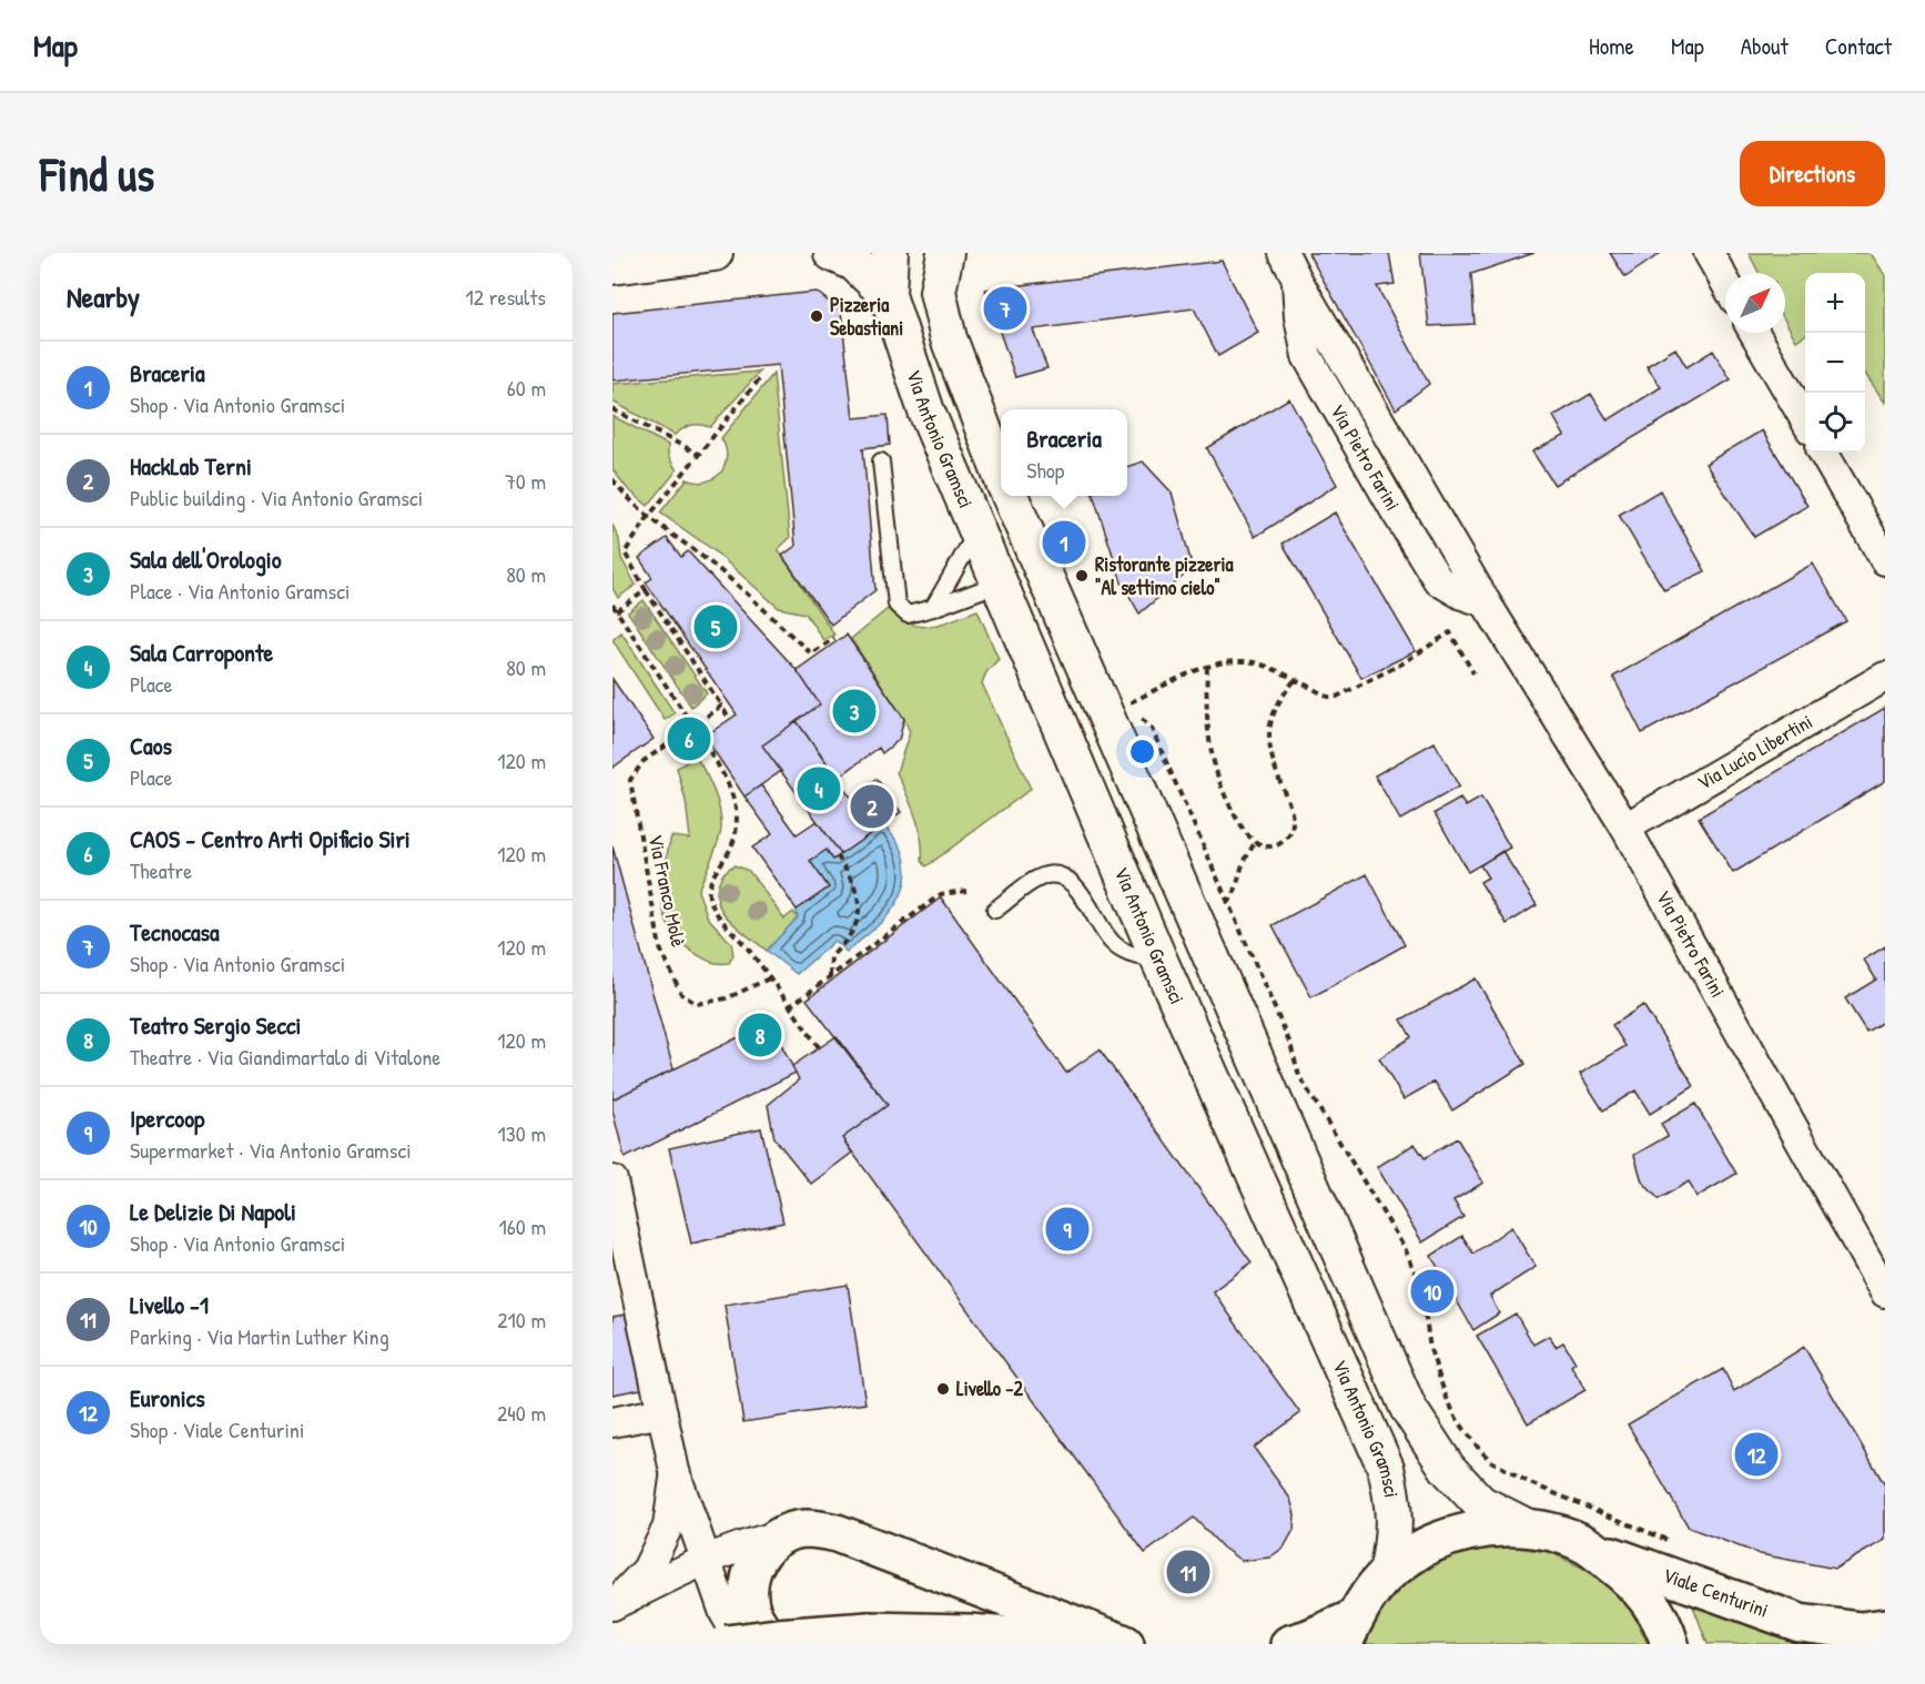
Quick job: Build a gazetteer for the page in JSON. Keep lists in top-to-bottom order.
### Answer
{
  "streets": {
    "main road": ["Viale Centurini"],
    "street": ["Via Antonio Gramsci", "Via Pietro Farini", "Via Lucio Libertini"],
    "path": ["Via Franco Molè"]
  },
  "crossings": [
    ["Via Pietro Farini", "Via Lucio Libertini"]
  ],
  "places": ["Pizzeria Sebastiani", "Ristorante pizzeria \"Al settimo cielo\"", "Livello -2"],
  "north": "top right",
  "page": {
    "header": "Map",
    "nav": [
      "Home",
      "Map",
      "About",
      "Contact"
    ],
    "buttons": "Directions",
    "title": "Find us",
    "heading": ["Nearby", "12 results"],
    "map_buttons": ["+", "−"],
    "pins": [
      "7",
      "1",
      "5",
      "3",
      "6",
      "4",
      "2",
      "8",
      "9",
      "10",
      "12",
      "11"
    ],
    "list": [
      {
        "mark": "1",
        "name": "Braceria",
        "note": "Shop · Via Antonio Gramsci",
        "value": "60 m"
      },
      {
        "mark": "2",
        "name": "HackLab Terni",
        "note": "Public building · Via Antonio Gramsci",
        "value": "70 m"
      },
      {
        "mark": "3",
        "name": "Sala dell'Orologio",
        "note": "Place · Via Antonio Gramsci",
        "value": "80 m"
      },
      {
        "mark": "4",
        "name": "Sala Carroponte",
        "note": "Place",
        "value": "80 m"
      },
      {
        "mark": "5",
        "name": "Caos",
        "note": "Place",
        "value": "120 m"
      },
      {
        "mark": "6",
        "name": "CAOS - Centro Arti Opificio Siri",
        "note": "Theatre",
        "value": "120 m"
      },
      {
        "mark": "7",
        "name": "Tecnocasa",
        "note": "Shop · Via Antonio Gramsci",
        "value": "120 m"
      },
      {
        "mark": "8",
        "name": "Teatro Sergio Secci",
        "note": "Theatre · Via Giandimartalo di Vitalone",
        "value": "120 m"
      },
      {
        "mark": "9",
        "name": "Ipercoop",
        "note": "Supermarket · Via Antonio Gramsci",
        "value": "130 m"
      },
      {
        "mark": "10",
        "name": "Le Delizie Di Napoli",
        "note": "Shop · Via Antonio Gramsci",
        "value": "160 m"
      },
      {
        "mark": "11",
        "name": "Livello -1",
        "note": "Parking · Via Martin Luther King",
        "value": "210 m"
      },
      {
        "mark": "12",
        "name": "Euronics",
        "note": "Shop · Viale Centurini",
        "value": "240 m"
      }
    ],
    "popup": ["Braceria", "Shop"]
  }
}
